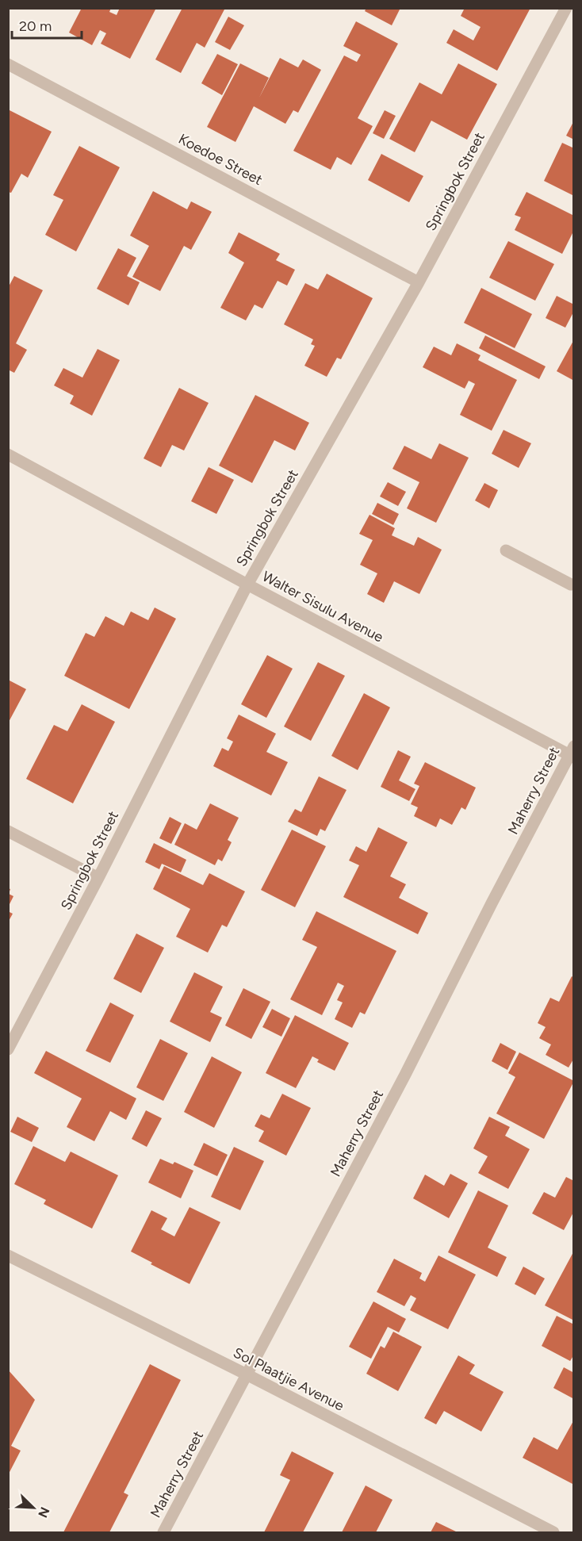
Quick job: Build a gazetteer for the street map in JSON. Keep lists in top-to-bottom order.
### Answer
{
  "streets": {
    "street": [
      "Koedoe Street",
      "Springbok Street",
      "Walter Sisulu Avenue",
      "Maherry Street",
      "Sol Plaatjie Avenue"
    ]
  },
  "crossings": [
    ["Koedoe Street", "Springbok Street"],
    ["Springbok Street", "Walter Sisulu Avenue"],
    ["Walter Sisulu Avenue", "Maherry Street"],
    ["Maherry Street", "Sol Plaatjie Avenue"]
  ],
  "scale_bar": "20 m",
  "north": "bottom right"
}
